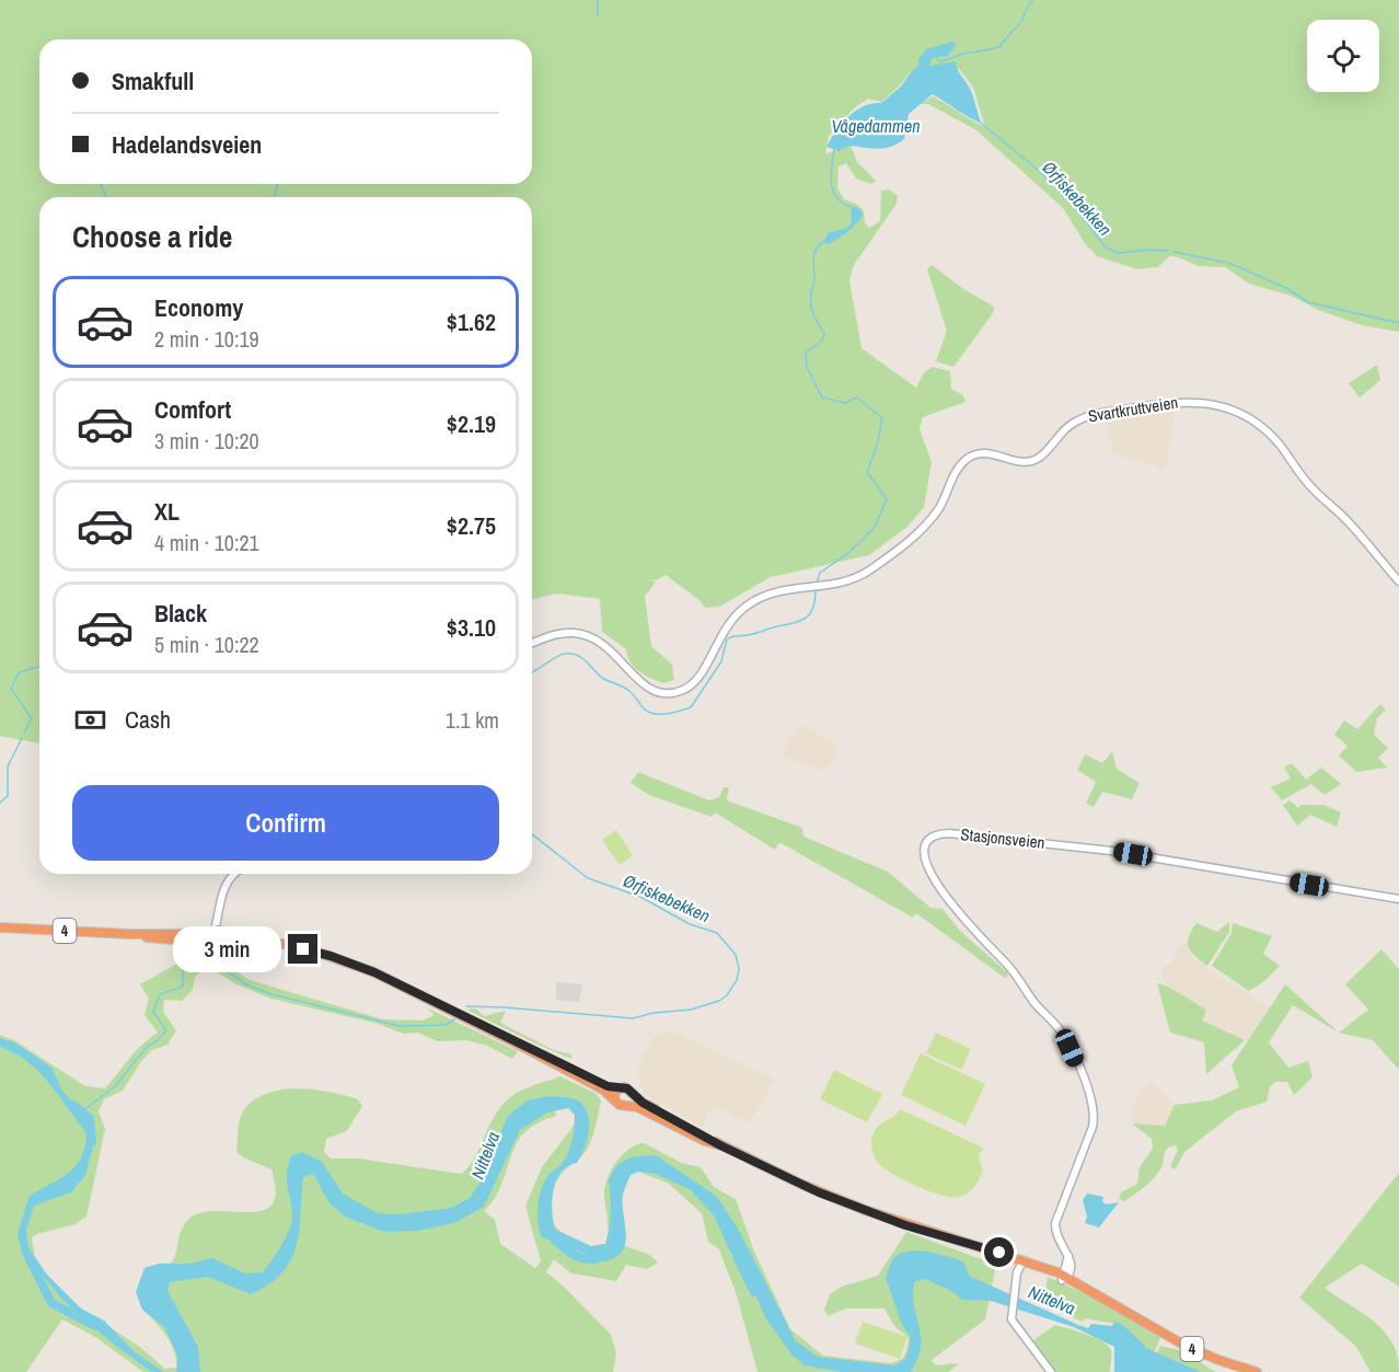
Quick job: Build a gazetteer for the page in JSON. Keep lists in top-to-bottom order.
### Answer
{
  "streets": {
    "highway": ["4"],
    "street": ["Svartkruttveien", "Stasjonsveien"]
  },
  "crossings": [
    ["Stasjonsveien", "4"]
  ],
  "water": ["Vågedammen", "Ørfiskebekken", "Nittelva"],
  "page": {
    "banner": ["Smakfull", "Hadelandsveien"],
    "heading": "Choose a ride",
    "list": [
      {
        "name": "Economy",
        "note": "2 min · 10:19",
        "value": "$1.62"
      },
      {
        "name": "Comfort",
        "note": "3 min · 10:20",
        "value": "$2.19"
      },
      {
        "name": "XL",
        "note": "4 min · 10:21",
        "value": "$2.75"
      },
      {
        "name": "Black",
        "note": "5 min · 10:22",
        "value": "$3.10"
      }
    ],
    "pay": ["Cash", "1.1 km"],
    "buttons": "Confirm",
    "bubble": "3 min"
  }
}
